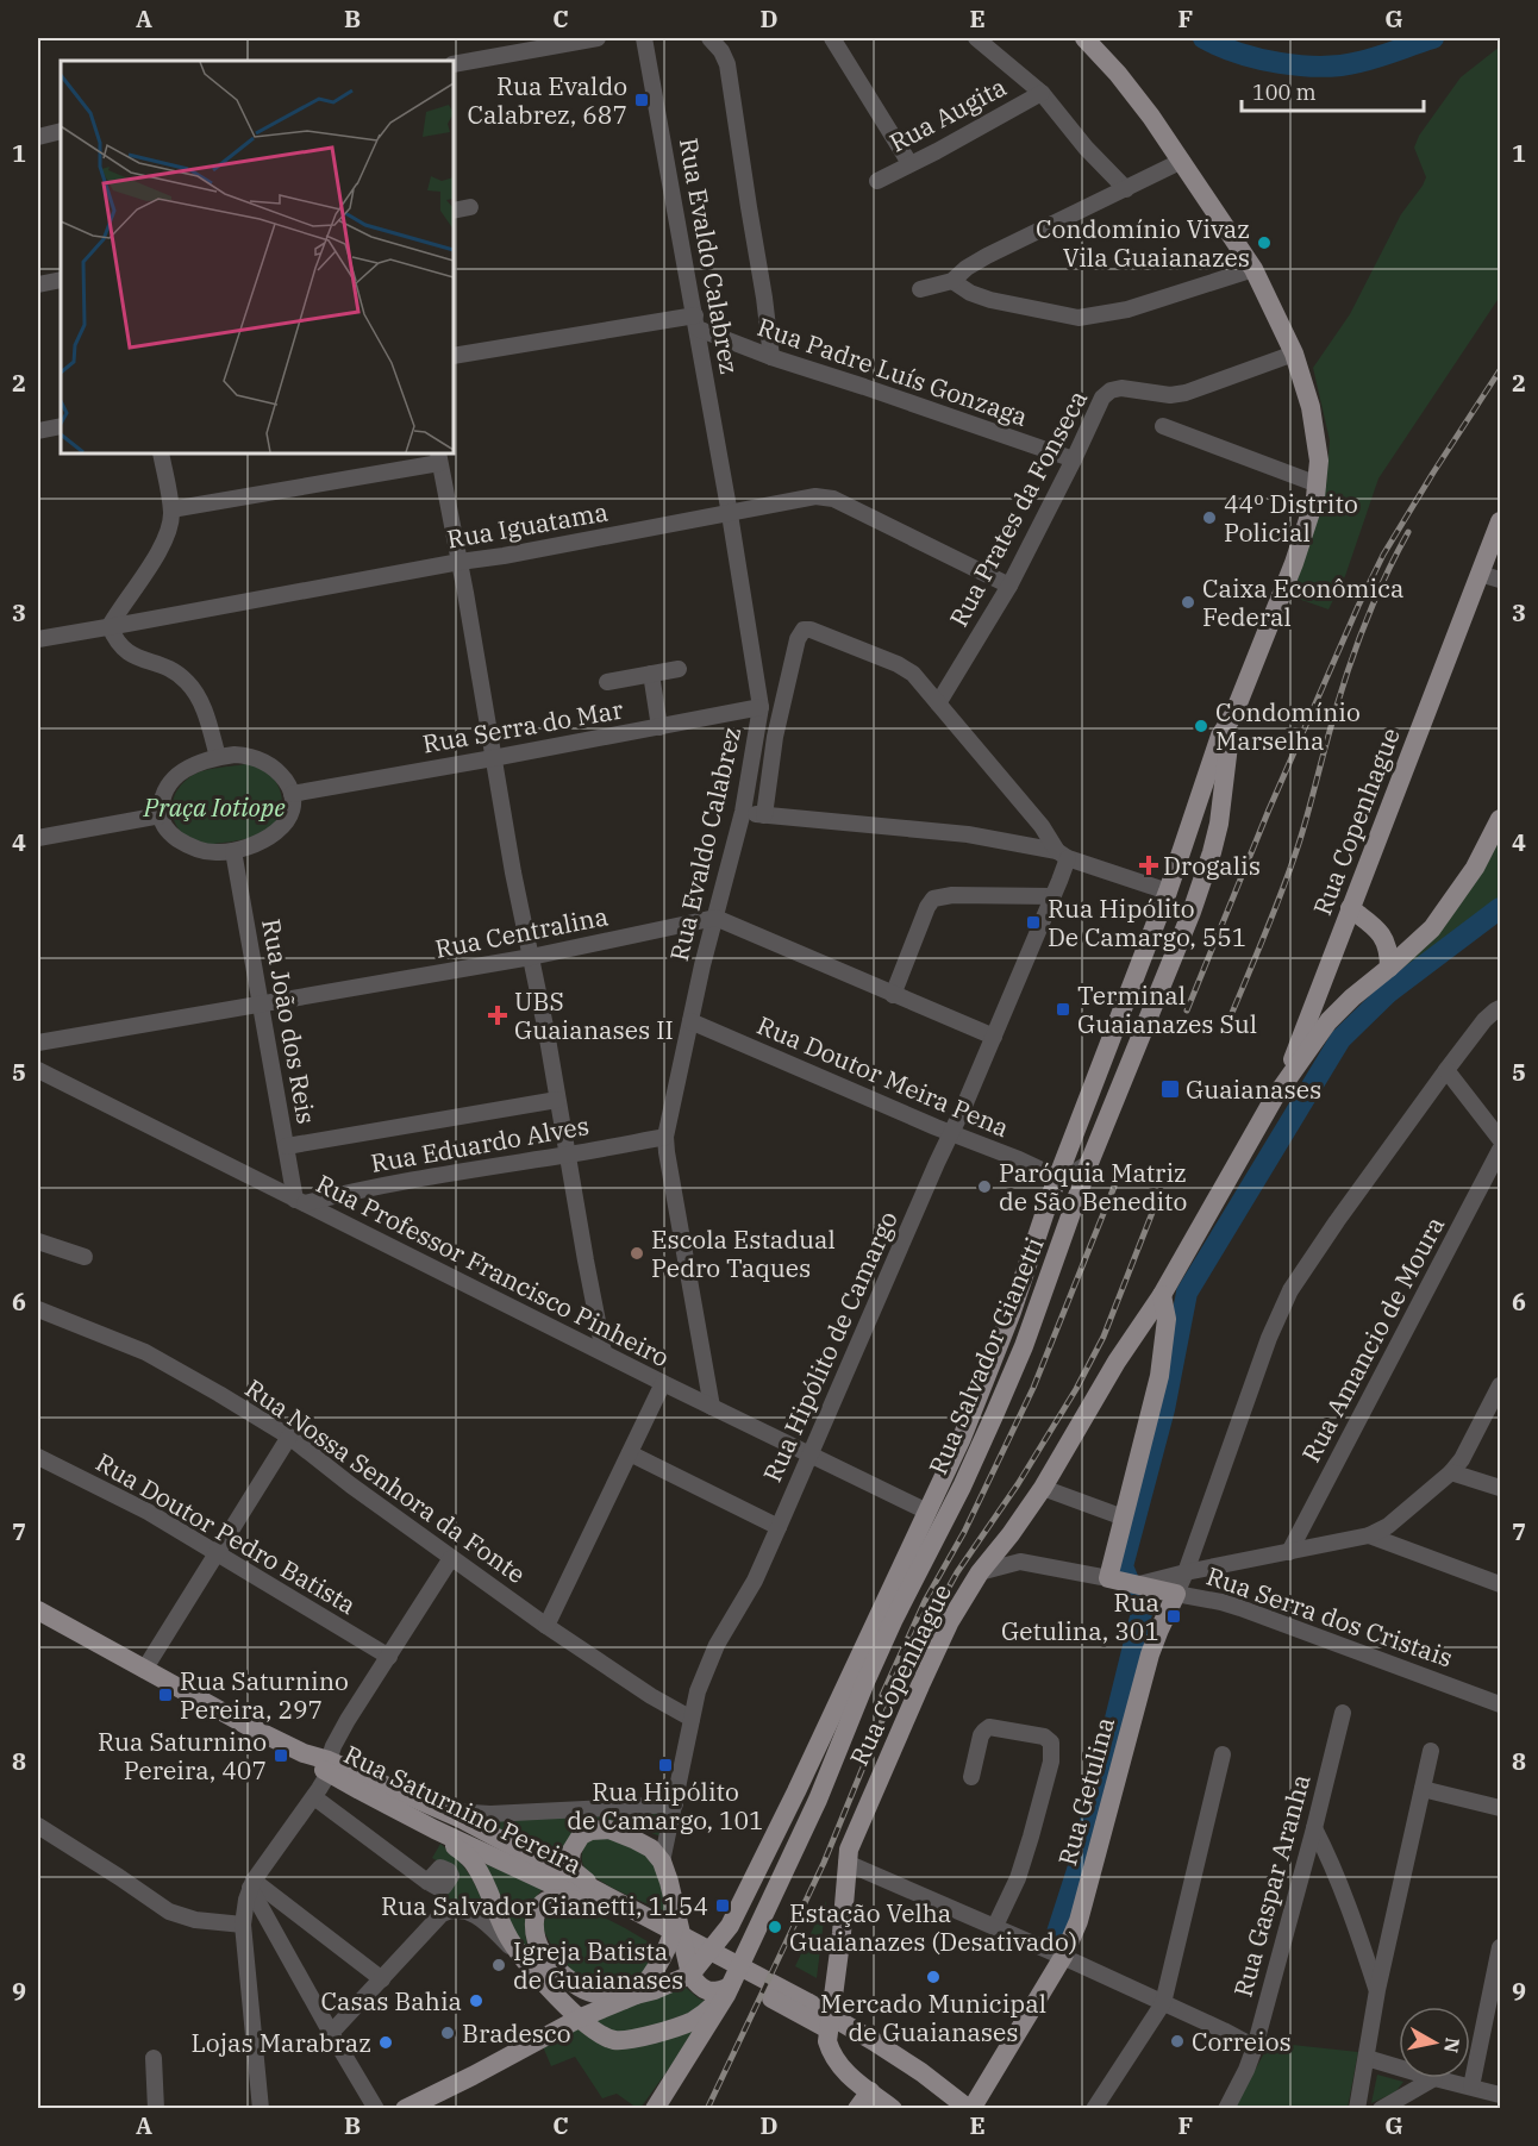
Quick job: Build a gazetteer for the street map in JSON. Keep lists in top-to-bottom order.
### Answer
{
  "streets": {
    "main road": [
      "Rua Copenhague",
      "Rua Salvador Gianetti",
      "Rua Serra dos Cristais",
      "Rua Getulina",
      "Rua Saturnino Pereira"
    ],
    "street": [
      "Rua Augita",
      "Rua Evaldo Calabrez",
      "Rua Padre Luís Gonzaga",
      "Rua Prates da Fonseca",
      "Rua Iguatama",
      "Rua Serra do Mar",
      "Rua Centralina",
      "Rua João dos Reis",
      "Rua Doutor Meira Pena",
      "Rua Eduardo Alves",
      "Rua Professor Francisco Pinheiro",
      "Rua Amancio de Moura",
      "Rua Hipólito de Camargo",
      "Rua Nossa Senhora da Fonte",
      "Rua Doutor Pedro Batista",
      "Rua Gaspar Aranha"
    ]
  },
  "crossings": [
    ["Rua Evaldo Calabrez", "Rua Padre Luís Gonzaga"],
    ["Rua Evaldo Calabrez", "Rua Iguatama"],
    ["Rua Evaldo Calabrez", "Rua Serra do Mar"],
    ["Rua Evaldo Calabrez", "Rua Centralina"],
    ["Rua Evaldo Calabrez", "Rua Doutor Meira Pena"],
    ["Rua Evaldo Calabrez", "Rua Eduardo Alves"],
    ["Rua Evaldo Calabrez", "Rua Professor Francisco Pinheiro"],
    ["Rua Padre Luís Gonzaga", "Rua Prates da Fonseca"],
    ["Rua Prates da Fonseca", "Rua Iguatama"],
    ["Rua Prates da Fonseca", "Rua Salvador Gianetti"],
    ["Rua Serra do Mar", "Rua João dos Reis"],
    ["Rua Centralina", "Rua João dos Reis"],
    ["Rua João dos Reis", "Rua Eduardo Alves"],
    ["Rua João dos Reis", "Rua Professor Francisco Pinheiro"],
    ["Rua Doutor Meira Pena", "Rua Hipólito de Camargo"],
    ["Rua Doutor Meira Pena", "Rua Salvador Gianetti"],
    ["Rua Eduardo Alves", "Rua Professor Francisco Pinheiro"],
    ["Rua Professor Francisco Pinheiro", "Rua Hipólito de Camargo"],
    ["Rua Professor Francisco Pinheiro", "Rua Salvador Gianetti"],
    ["Rua Hipólito de Camargo", "Rua Nossa Senhora da Fonte"],
    ["Rua Hipólito de Camargo", "Rua Saturnino Pereira"],
    ["Rua Serra dos Cristais", "Rua Getulina"]
  ],
  "parks": ["Praça Iotiope"],
  "places": {
    "transit": [
      "Rua Evaldo Calabrez, 687",
      "Rua Hipólito De Camargo, 551",
      "Terminal Guaianazes Sul",
      "Guaianases",
      "Rua Getulina, 301",
      "Rua Saturnino Pereira, 297",
      "Rua Saturnino Pereira, 407",
      "Rua Hipólito de Camargo, 101",
      "Rua Salvador Gianetti, 1154"
    ],
    "other": [
      "Condomínio Vivaz Vila Guaianazes",
      "44º Distrito Policial",
      "Caixa Econômica Federal",
      "Condomínio Marselha",
      "Paróquia Matriz de São Benedito",
      "Escola Estadual Pedro Taques",
      "Estação Velha Guaianazes (Desativado)",
      "Igreja Batista de Guaianases",
      "Mercado Municipal de Guaianases",
      "Casas Bahia",
      "Bradesco",
      "Correios",
      "Lojas Marabraz"
    ],
    "health": ["Drogalis", "UBS Guaianases II"]
  },
  "scale_bar": "100 m",
  "north": "right",
  "grid": {
    "columns": [
      "A",
      "B",
      "C",
      "D",
      "E",
      "F",
      "G"
    ],
    "rows": [
      "1",
      "2",
      "3",
      "4",
      "5",
      "6",
      "7",
      "8",
      "9"
    ]
  }
}
